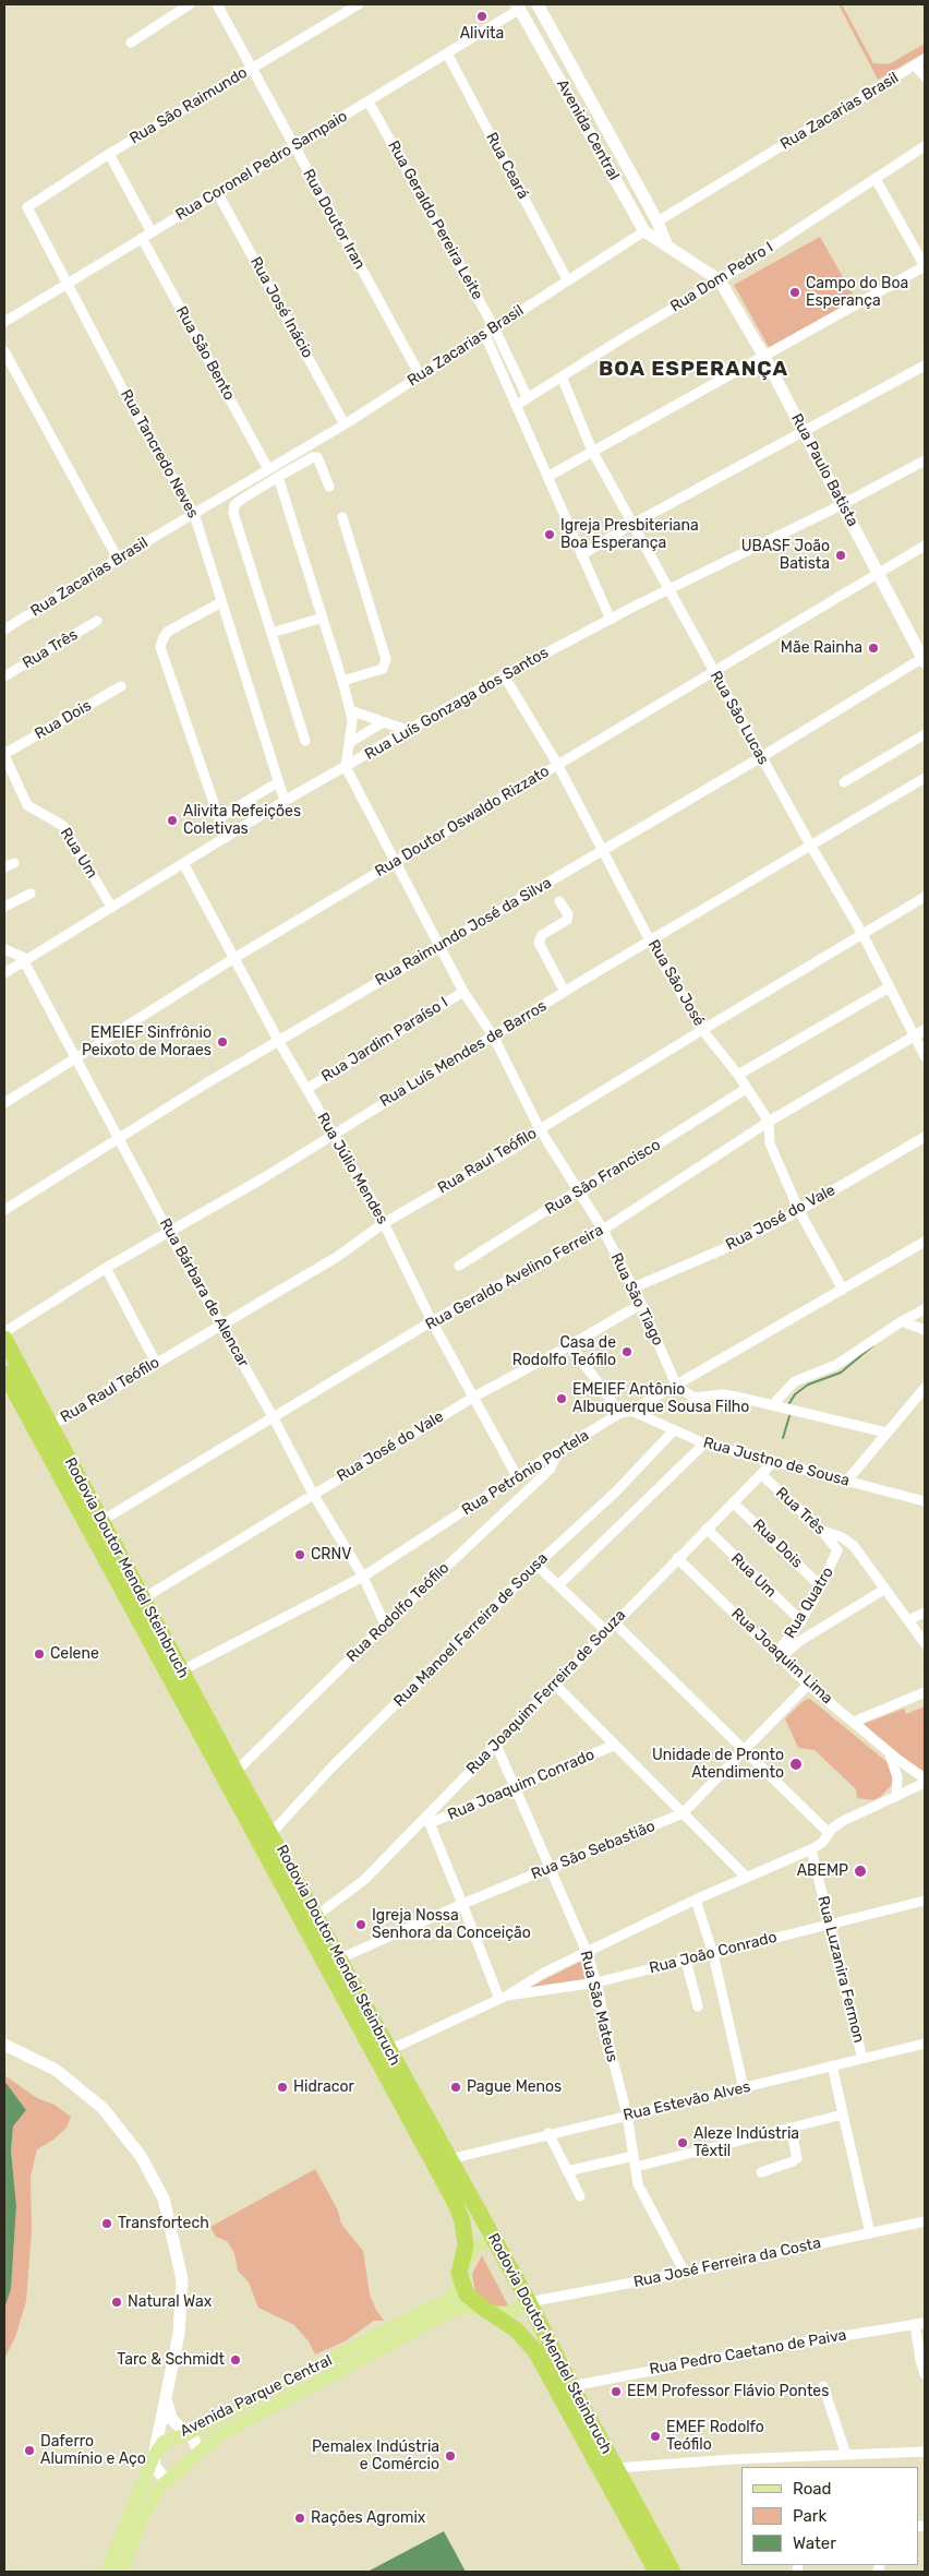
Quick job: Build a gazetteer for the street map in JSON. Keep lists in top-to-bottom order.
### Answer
{
  "streets": {
    "highway": ["Rodovia Doutor Mendel Steinbruch"],
    "main road": ["Avenida Parque Central"],
    "street": [
      "Rua São Raimundo",
      "Rua Zacarias Brasil",
      "Avenida Central",
      "Rua Coronel Pedro Sampaio",
      "Rua Ceará",
      "Rua Doutor Iran",
      "Rua Geraldo Pereira Leite",
      "Rua Dom Pedro I",
      "Rua José Inácio",
      "Rua São Bento",
      "Rua Tancredo Neves",
      "Rua Paulo Batista",
      "Rua Três",
      "Rua Luís Gonzaga dos Santos",
      "Rua São Lucas",
      "Rua Dois",
      "Rua Doutor Oswaldo Rizzato",
      "Rua Um",
      "Rua Raimundo José da Silva",
      "Rua São José",
      "Rua Jardim Paraíso I",
      "Rua Luís Mendes de Barros",
      "Rua Raul Teófilo",
      "Rua Júlio Mendes",
      "Rua São Francisco",
      "Rua José do Vale",
      "Rua Geraldo Avelino Ferreira",
      "Rua Bárbara de Alencar",
      "Rua São Tiago",
      "Rua Justno de Sousa",
      "Rua Petrônio Portela",
      "Rua Quatro",
      "Rua Rodolfo Teófilo",
      "Rua Manoel Ferreira de Sousa",
      "Rua Joaquim Lima",
      "Rua Joaquim Ferreira de Souza",
      "Rua Joaquim Conrado",
      "Rua São Sebastião",
      "Rua João Conrado",
      "Rua Luzanira Fermon",
      "Rua São Mateus",
      "Rua Estevão Alves",
      "Rua José Ferreira da Costa",
      "Rua Pedro Caetano de Paiva"
    ]
  },
  "crossings": [
    ["Rua São Raimundo", "Rua Doutor Iran"],
    ["Rua São Raimundo", "Rua Tancredo Neves"],
    ["Rua Zacarias Brasil", "Avenida Central"],
    ["Rua Zacarias Brasil", "Rua Ceará"],
    ["Rua Zacarias Brasil", "Rua Doutor Iran"],
    ["Rua Zacarias Brasil", "Rua Geraldo Pereira Leite"],
    ["Rua Zacarias Brasil", "Rua José Inácio"],
    ["Rua Zacarias Brasil", "Rua São Bento"],
    ["Rua Zacarias Brasil", "Rua Tancredo Neves"],
    ["Avenida Central", "Rua Coronel Pedro Sampaio"],
    ["Avenida Central", "Rua Dom Pedro I"],
    ["Avenida Central", "Rua Paulo Batista"],
    ["Rua Coronel Pedro Sampaio", "Rua Ceará"],
    ["Rua Coronel Pedro Sampaio", "Rua Doutor Iran"],
    ["Rua Coronel Pedro Sampaio", "Rua Geraldo Pereira Leite"],
    ["Rua Coronel Pedro Sampaio", "Rua José Inácio"],
    ["Rua Coronel Pedro Sampaio", "Rua São Bento"],
    ["Rua Coronel Pedro Sampaio", "Rua Tancredo Neves"],
    ["Rua Geraldo Pereira Leite", "Rua Dom Pedro I"],
    ["Rua Dom Pedro I", "Rua Paulo Batista"],
    ["Rua Dom Pedro I", "Rua São Lucas"],
    ["Rua Tancredo Neves", "Rua Luís Gonzaga dos Santos"],
    ["Rua Paulo Batista", "Rua Luís Gonzaga dos Santos"],
    ["Rua Paulo Batista", "Rua Doutor Oswaldo Rizzato"],
    ["Rua Paulo Batista", "Rua Raimundo José da Silva"],
    ["Rua Três", "Rua Quatro"],
    ["Rua Três", "Rua Joaquim Ferreira de Souza"],
    ["Rua Luís Gonzaga dos Santos", "Rua São Lucas"],
    ["Rua Luís Gonzaga dos Santos", "Rua Um"],
    ["Rua Luís Gonzaga dos Santos", "Rua São José"],
    ["Rua Luís Gonzaga dos Santos", "Rua Júlio Mendes"],
    ["Rua Luís Gonzaga dos Santos", "Rua Bárbara de Alencar"],
    ["Rua Luís Gonzaga dos Santos", "Rua São Tiago"],
    ["Rua São Lucas", "Rua Doutor Oswaldo Rizzato"],
    ["Rua São Lucas", "Rua Raimundo José da Silva"],
    ["Rua São Lucas", "Rua Luís Mendes de Barros"],
    ["Rua São Lucas", "Rua Raul Teófilo"],
    ["Rua São Lucas", "Rua Geraldo Avelino Ferreira"],
    ["Rua Dois", "Rua Um"],
    ["Rua Dois", "Rua Quatro"],
    ["Rua Dois", "Rua Joaquim Ferreira de Souza"],
    ["Rua Doutor Oswaldo Rizzato", "Rua São José"],
    ["Rua Doutor Oswaldo Rizzato", "Rua Júlio Mendes"],
    ["Rua Doutor Oswaldo Rizzato", "Rua Bárbara de Alencar"],
    ["Rua Doutor Oswaldo Rizzato", "Rua São Tiago"],
    ["Rua Um", "Rua Quatro"],
    ["Rua Um", "Rua Joaquim Ferreira de Souza"],
    ["Rua Raimundo José da Silva", "Rua São José"],
    ["Rua Raimundo José da Silva", "Rua Júlio Mendes"],
    ["Rua Raimundo José da Silva", "Rua Bárbara de Alencar"],
    ["Rua Raimundo José da Silva", "Rua São Tiago"],
    ["Rua São José", "Rua Luís Mendes de Barros"],
    ["Rua São José", "Rua Raul Teófilo"],
    ["Rua São José", "Rua São Francisco"],
    ["Rua São José", "Rua José do Vale"],
    ["Rua São José", "Rua Geraldo Avelino Ferreira"],
    ["Rua São José", "Rua Petrônio Portela"],
    ["Rua Jardim Paraíso I", "Rua Júlio Mendes"],
    ["Rua Jardim Paraíso I", "Rua São Tiago"],
    ["Rua Luís Mendes de Barros", "Rua Júlio Mendes"],
    ["Rua Luís Mendes de Barros", "Rua Bárbara de Alencar"],
    ["Rua Luís Mendes de Barros", "Rua São Tiago"],
    ["Rua Raul Teófilo", "Rua Júlio Mendes"],
    ["Rua Raul Teófilo", "Rua Bárbara de Alencar"],
    ["Rua Raul Teófilo", "Rua São Tiago"],
    ["Rua Raul Teófilo", "Rodovia Doutor Mendel Steinbruch"],
    ["Rua Júlio Mendes", "Rua José do Vale"],
    ["Rua Júlio Mendes", "Rua Geraldo Avelino Ferreira"],
    ["Rua Júlio Mendes", "Rua Petrônio Portela"],
    ["Rua São Francisco", "Rua São Tiago"],
    ["Rua José do Vale", "Rua Bárbara de Alencar"],
    ["Rua José do Vale", "Rua São Tiago"],
    ["Rua José do Vale", "Rodovia Doutor Mendel Steinbruch"],
    ["Rua Geraldo Avelino Ferreira", "Rua Bárbara de Alencar"],
    ["Rua Geraldo Avelino Ferreira", "Rua São Tiago"],
    ["Rua Geraldo Avelino Ferreira", "Rodovia Doutor Mendel Steinbruch"],
    ["Rua Bárbara de Alencar", "Rua Petrônio Portela"],
    ["Rua Bárbara de Alencar", "Rua Rodolfo Teófilo"],
    ["Rua São Tiago", "Rua Petrônio Portela"],
    ["Rua Justno de Sousa", "Rua Petrônio Portela"],
    ["Rua Justno de Sousa", "Rua Manoel Ferreira de Sousa"],
    ["Rua Justno de Sousa", "Rua Joaquim Ferreira de Souza"],
    ["Rua Petrônio Portela", "Rodovia Doutor Mendel Steinbruch"],
    ["Rua Petrônio Portela", "Rua Rodolfo Teófilo"],
    ["Rodovia Doutor Mendel Steinbruch", "Rua Rodolfo Teófilo"],
    ["Rodovia Doutor Mendel Steinbruch", "Rua Manoel Ferreira de Sousa"],
    ["Rodovia Doutor Mendel Steinbruch", "Rua Joaquim Ferreira de Souza"],
    ["Rodovia Doutor Mendel Steinbruch", "Rua São Sebastião"],
    ["Rodovia Doutor Mendel Steinbruch", "Rua Estevão Alves"],
    ["Rodovia Doutor Mendel Steinbruch", "Rua José Ferreira da Costa"],
    ["Rodovia Doutor Mendel Steinbruch", "Rua Pedro Caetano de Paiva"],
    ["Rodovia Doutor Mendel Steinbruch", "Avenida Parque Central"],
    ["Rua Quatro", "Rua Joaquim Lima"],
    ["Rua Joaquim Lima", "Rua Joaquim Ferreira de Souza"],
    ["Rua Joaquim Lima", "Rua São Sebastião"],
    ["Rua Joaquim Ferreira de Souza", "Rua Joaquim Conrado"],
    ["Rua Joaquim Ferreira de Souza", "Rua São Mateus"],
    ["Rua Joaquim Conrado", "Rua São Mateus"],
    ["Rua São Sebastião", "Rua São Mateus"],
    ["Rua João Conrado", "Rua Luzanira Fermon"],
    ["Rua João Conrado", "Rua São Mateus"],
    ["Rua Luzanira Fermon", "Rua Estevão Alves"],
    ["Rua São Mateus", "Rua Estevão Alves"],
    ["Rua São Mateus", "Rua José Ferreira da Costa"],
    ["Rua José Ferreira da Costa", "Avenida Parque Central"]
  ],
  "districts": ["BOA ESPERANÇA"],
  "places": [
    "Alivita",
    "Campo do Boa Esperança",
    "Igreja Presbiteriana Boa Esperança",
    "UBASF João Batista",
    "Mãe Rainha",
    "Alivita Refeições Coletivas",
    "EMEIEF Sinfrônio Peixoto de Moraes",
    "Casa de Rodolfo Teófilo",
    "EMEIEF Antônio Albuquerque Sousa Filho",
    "CRNV",
    "Celene",
    "Unidade de Pronto Atendimento",
    "ABEMP",
    "Igreja Nossa Senhora da Conceição",
    "Hidracor",
    "Pague Menos",
    "Aleze Indústria Têxtil",
    "Transfortech",
    "Natural Wax",
    "Tarc & Schmidt",
    "EEM Professor Flávio Pontes",
    "EMEF Rodolfo Teófilo",
    "Daferro Alumínio e Aço",
    "Pemalex Indústria e Comércio",
    "Rações Agromix"
  ],
  "legend": ["Road", "Park", "Water"]
}
